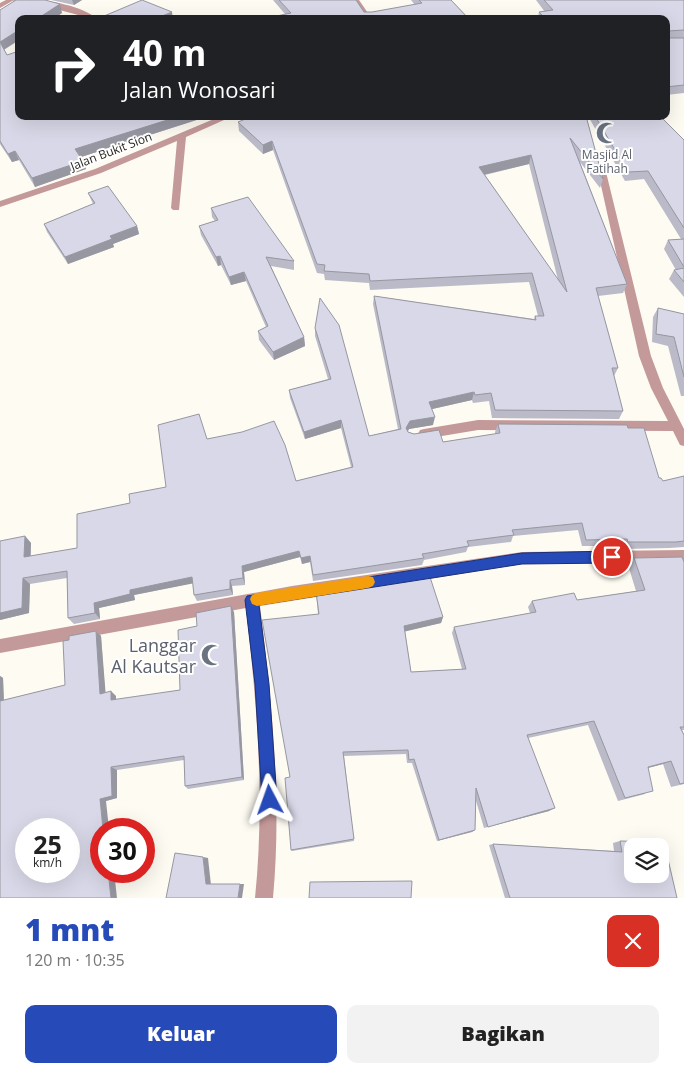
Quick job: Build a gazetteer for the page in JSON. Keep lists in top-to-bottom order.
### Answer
{
  "streets": {
    "street": ["Jalan Bukit Sion"]
  },
  "places": {
    "mosque": ["Masjid Al Fatihah", "Langgar Al Kautsar"]
  },
  "page": {
    "turn": ["40 m", "Jalan Wonosari"],
    "speed": "25 km/h",
    "limit": "30",
    "heading": ["1 mnt", "120 m · 10:35"],
    "buttons": ["Keluar", "Bagikan"]
  }
}
